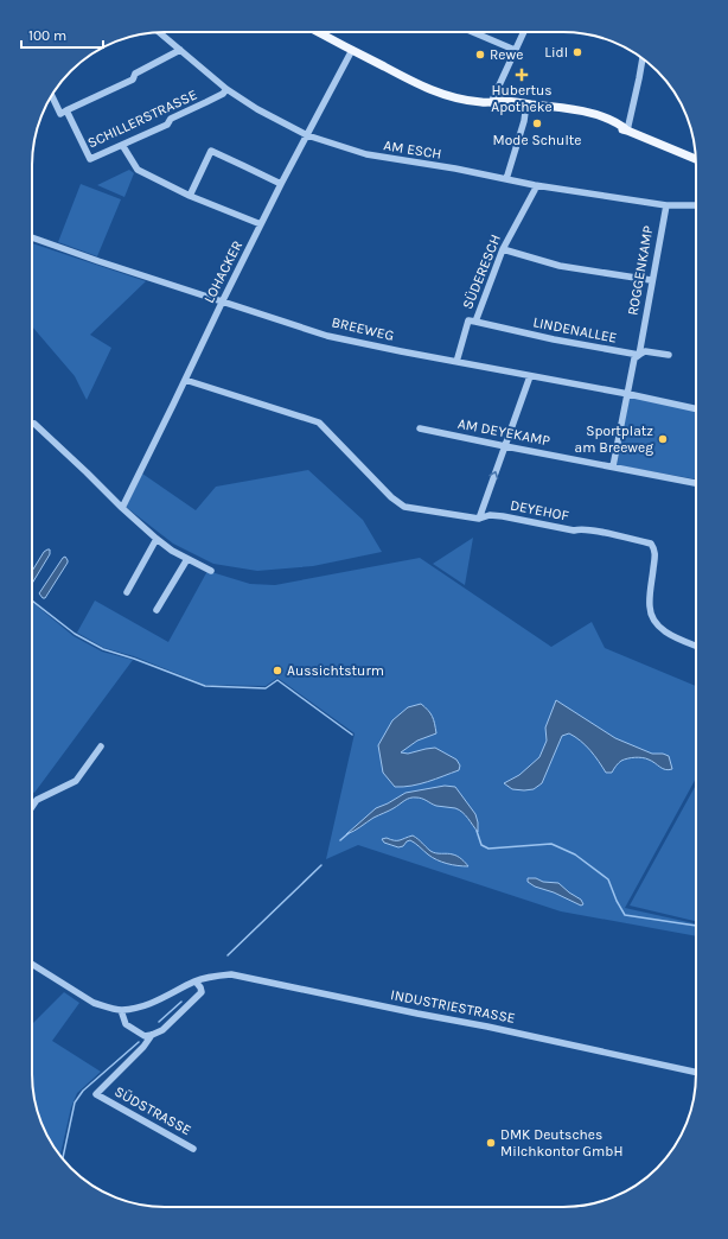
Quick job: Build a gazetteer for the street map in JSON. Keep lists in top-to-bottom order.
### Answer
{
  "streets": {
    "street": [
      "SCHILLERSTRASSE",
      "AM ESCH",
      "ROGGENKAMP",
      "LOHACKER",
      "SÜDERESCH",
      "BREEWEG",
      "LINDENALLEE",
      "AM DEYEKAMP",
      "DEYEHOF",
      "INDUSTRIESTRASSE",
      "SÜDSTRASSE"
    ]
  },
  "crossings": [
    ["SCHILLERSTRASSE", "AM ESCH"],
    ["AM ESCH", "ROGGENKAMP"],
    ["AM ESCH", "LOHACKER"],
    ["AM ESCH", "SÜDERESCH"],
    ["ROGGENKAMP", "BREEWEG"],
    ["ROGGENKAMP", "LINDENALLEE"],
    ["LOHACKER", "BREEWEG"],
    ["LOHACKER", "DEYEHOF"],
    ["SÜDERESCH", "BREEWEG"],
    ["SÜDERESCH", "LINDENALLEE"]
  ],
  "places": {
    "other": [
      "Lidl",
      "Rewe",
      "Mode Schulte",
      "Sportplatz am Breeweg",
      "Aussichtsturm",
      "DMK Deutsches Milchkontor GmbH"
    ],
    "health": ["Hubertus Apotheke"]
  },
  "scale_bar": "100 m"
}
